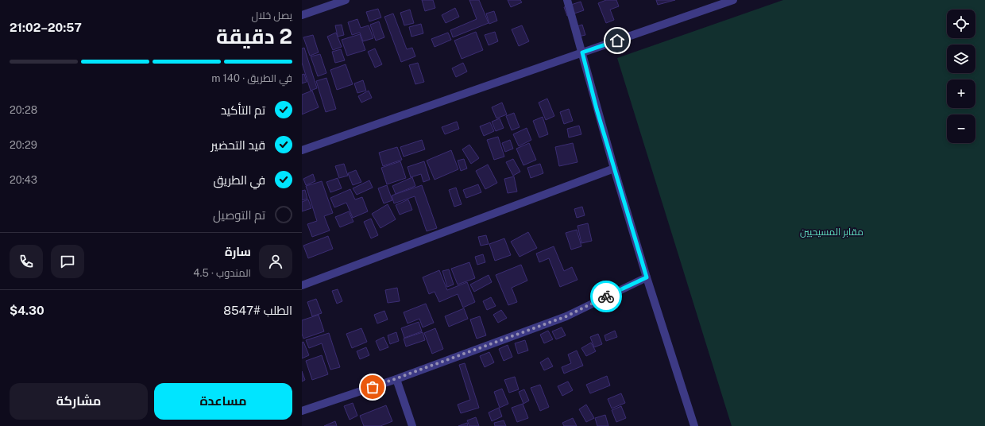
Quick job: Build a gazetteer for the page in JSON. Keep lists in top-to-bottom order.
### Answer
{
  "parks": ["مقابر المسيحيين"],
  "page": {
    "heading": ["2 دقيقة", "يصل خلال", "20:57–21:02"],
    "panel": [
      "سارة",
      "المندوب · 4.5",
      "الطلب #8547",
      "$4.30"
    ],
    "map_buttons": ["+", "−"],
    "bar": "في الطريق · 140 m",
    "list": [
      ["تم التأكيد", "20:28"],
      ["قيد التحضير", "20:29"],
      ["في الطريق", "20:43"],
      "تم التوصيل"
    ],
    "buttons": ["مساعدة", "مشاركة"]
  }
}
